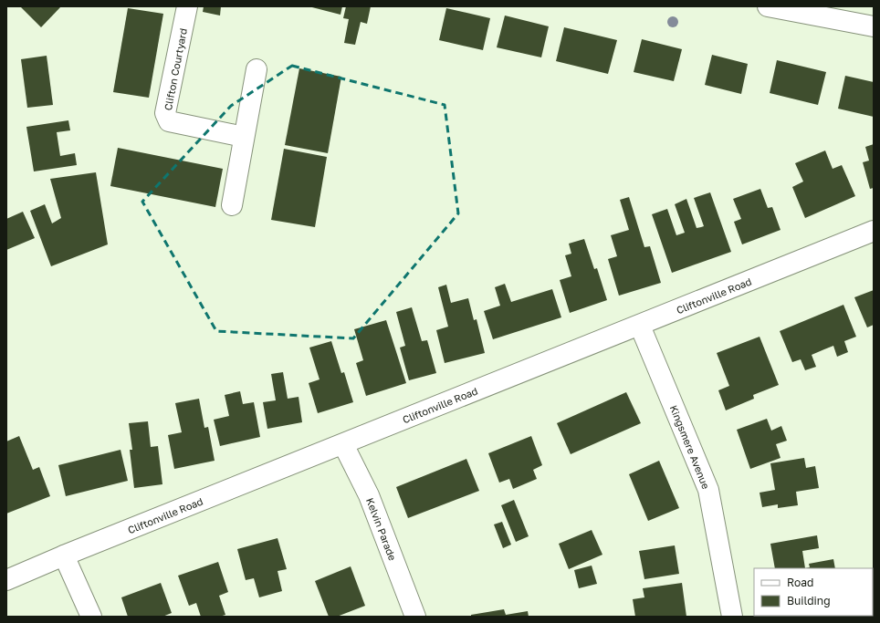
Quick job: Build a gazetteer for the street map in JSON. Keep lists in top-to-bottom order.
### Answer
{
  "streets": {
    "street": [
      "Clifton Courtyard",
      "Cliftonville Road",
      "Kingsmere Avenue",
      "Kelvin Parade"
    ]
  },
  "crossings": [
    ["Cliftonville Road", "Kingsmere Avenue"],
    ["Cliftonville Road", "Kelvin Parade"]
  ],
  "legend": ["Road", "Building"]
}
